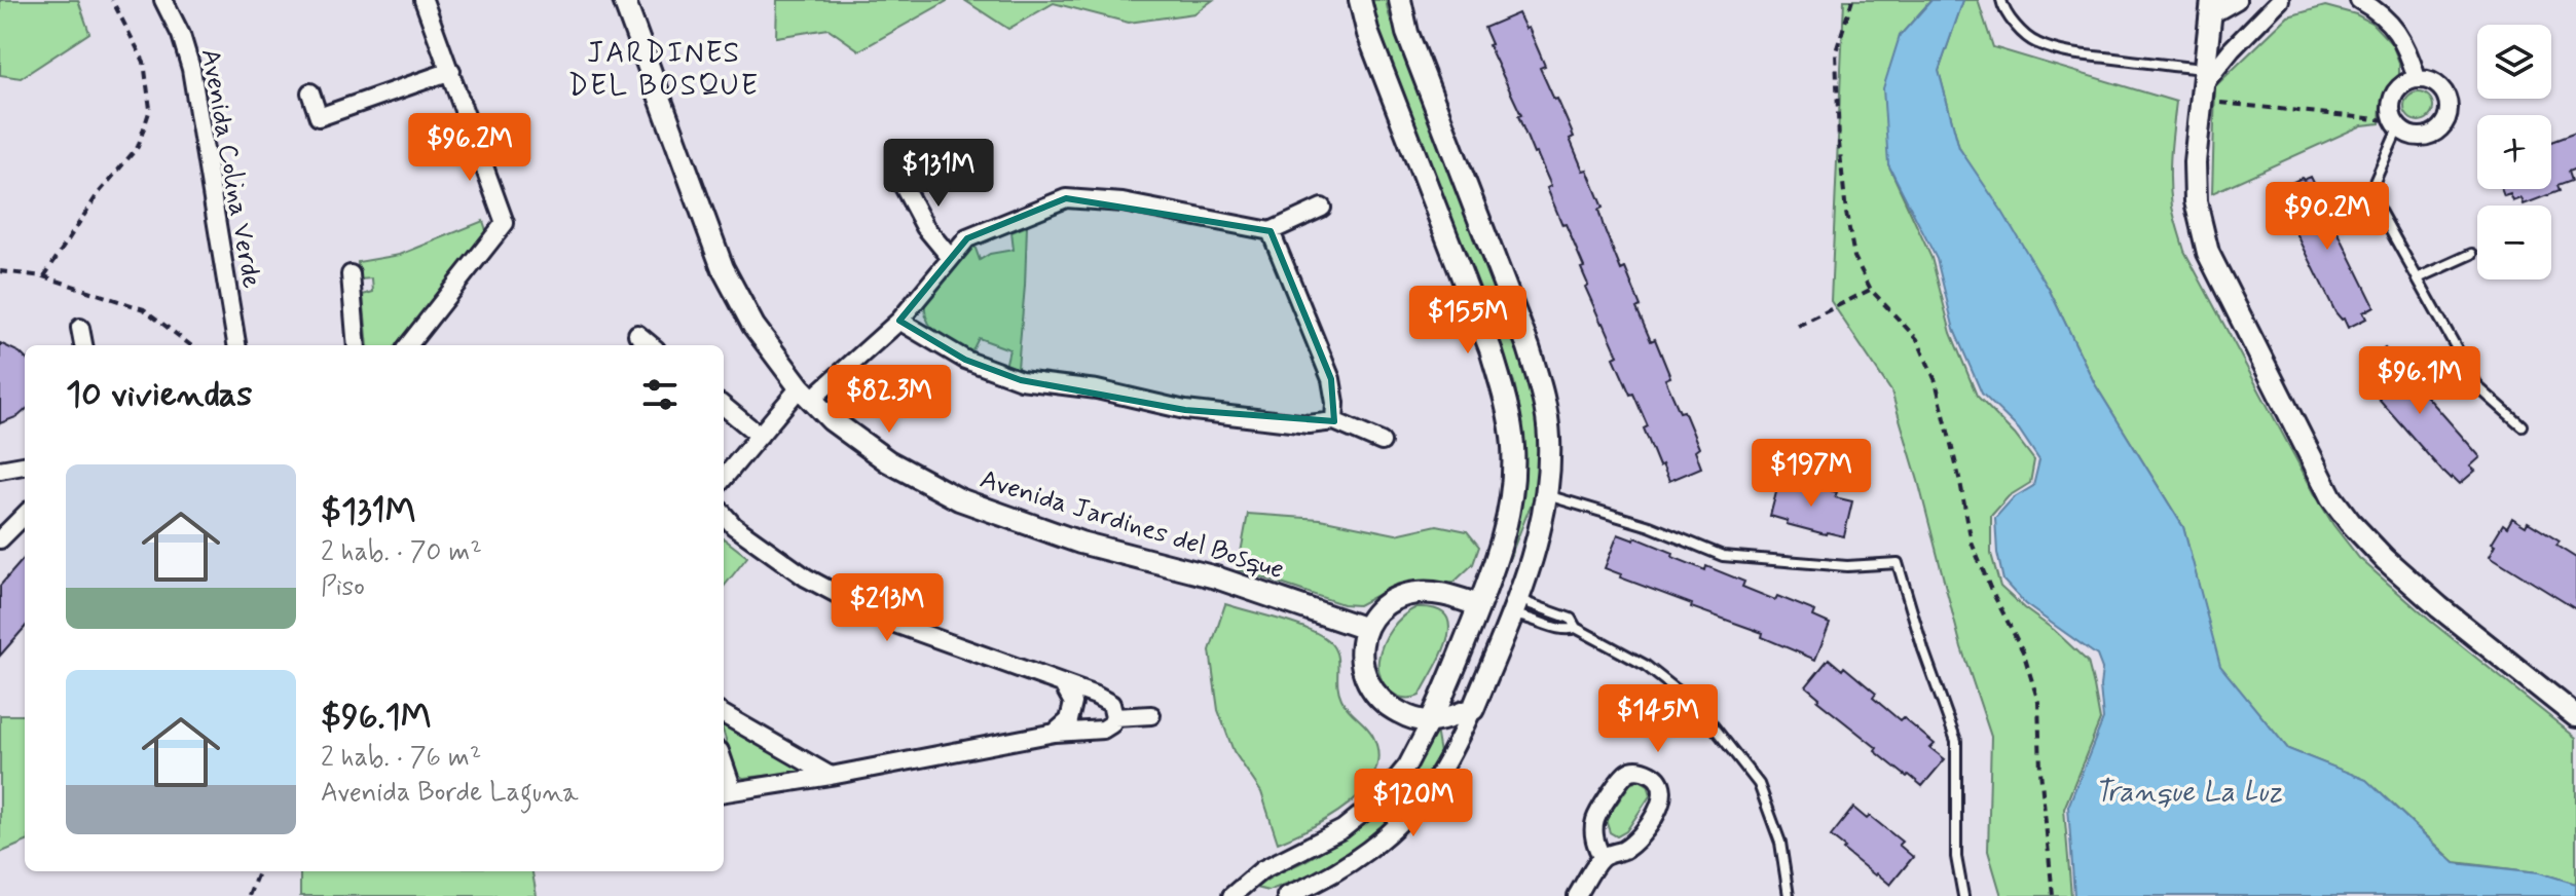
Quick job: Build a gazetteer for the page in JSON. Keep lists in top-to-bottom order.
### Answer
{
  "streets": {
    "street": ["Avenida Colina Verde", "Avenida Jardines del Bosque"]
  },
  "districts": ["JARDINES DEL BOSQUE"],
  "water": ["Tranque La Luz"],
  "page": {
    "map_buttons": ["+", "−"],
    "price": [
      "$96.2M",
      "$131M",
      "$90.2M",
      "$155M",
      "$96.1M",
      "$82.3M",
      "$197M",
      "$213M",
      "$145M",
      "$120M"
    ],
    "heading": "10 viviendas",
    "list": [
      {
        "name": "$131M",
        "note": "2 hab. · 70 m² · Piso"
      },
      {
        "name": "$96.1M",
        "note": "2 hab. · 76 m² · Avenida Borde Laguna"
      }
    ]
  }
}
